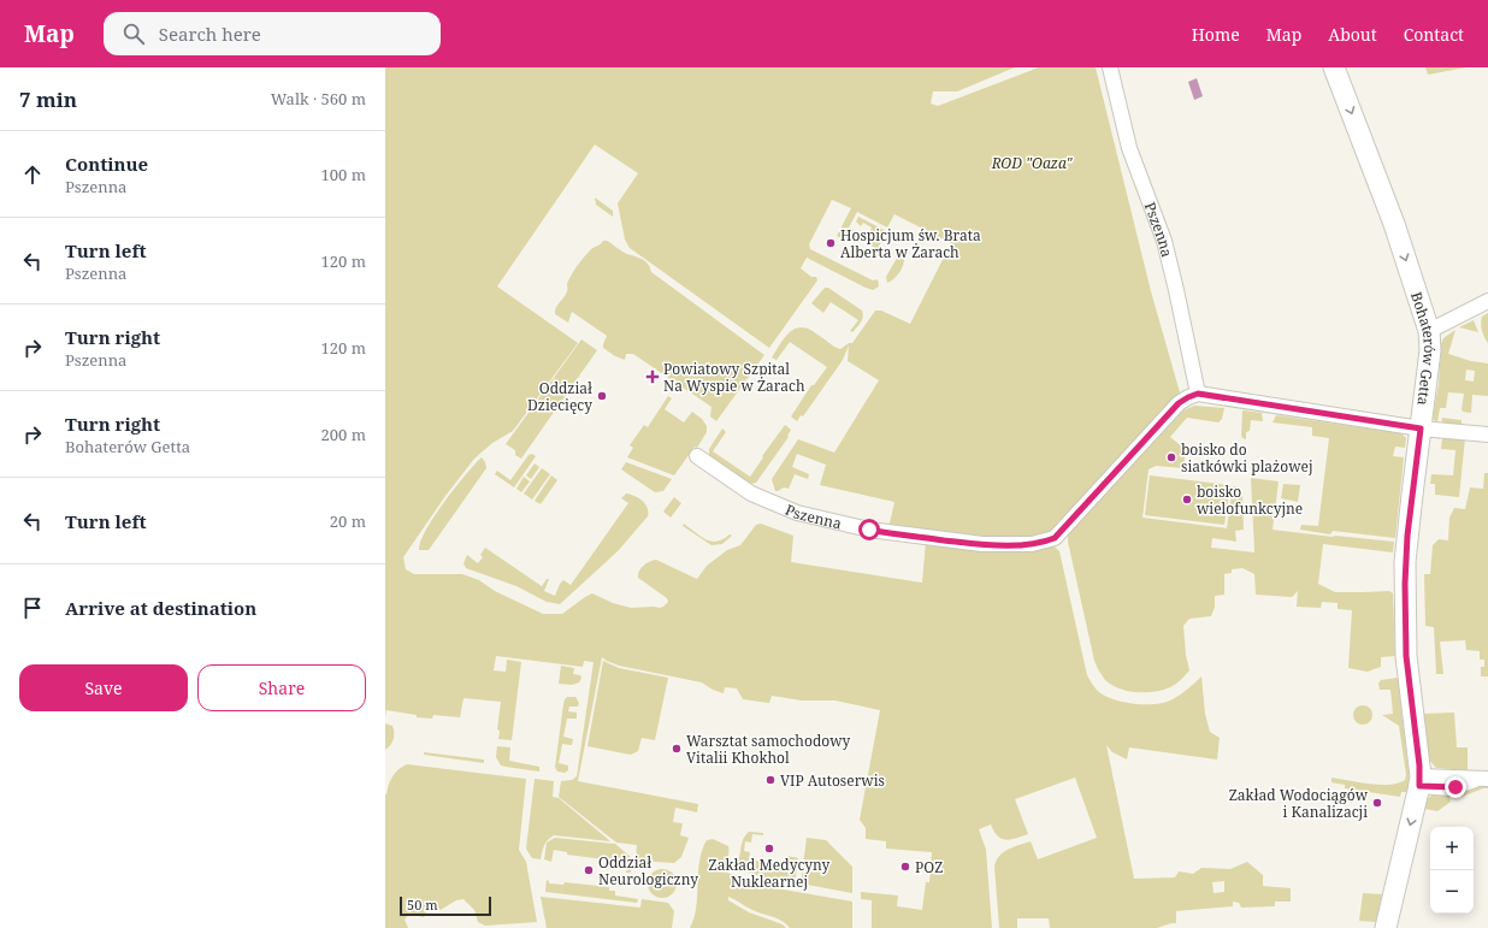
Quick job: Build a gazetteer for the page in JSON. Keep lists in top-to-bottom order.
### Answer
{
  "streets": {
    "street": ["Pszenna", "Bohaterów Getta"]
  },
  "one_way": ["Bohaterów Getta"],
  "parks": ["ROD \"Oaza\""],
  "places": {
    "other": [
      "Hospicjum św. Brata Alberta w Żarach",
      "Oddział Dziecięcy",
      "boisko do siatkówki plażowej",
      "boisko wielofunkcyjne",
      "Warsztat samochodowy Vitalii Khokhol",
      "VIP Autoserwis",
      "Zakład Wodociągów i Kanalizacji",
      "Zakład Medycyny Nuklearnej",
      "POZ",
      "Oddział Neurologiczny"
    ],
    "health": ["Powiatowy Szpital Na Wyspie w Żarach"]
  },
  "scale_bar": "50 m",
  "page": {
    "header": "Map",
    "search": "Search here",
    "nav": [
      "Home",
      "Map",
      "About",
      "Contact"
    ],
    "heading": ["7 min", "Walk · 560 m"],
    "list": [
      ["Continue", "Pszenna", "100 m"],
      ["Turn left", "Pszenna", "120 m"],
      ["Turn right", "Pszenna", "120 m"],
      ["Turn right", "Bohaterów Getta", "200 m"],
      ["Turn left", "20 m"],
      "Arrive at destination"
    ],
    "buttons": ["Save", "Share"],
    "map_buttons": ["+", "−"],
    "scale": "50 m"
  }
}
